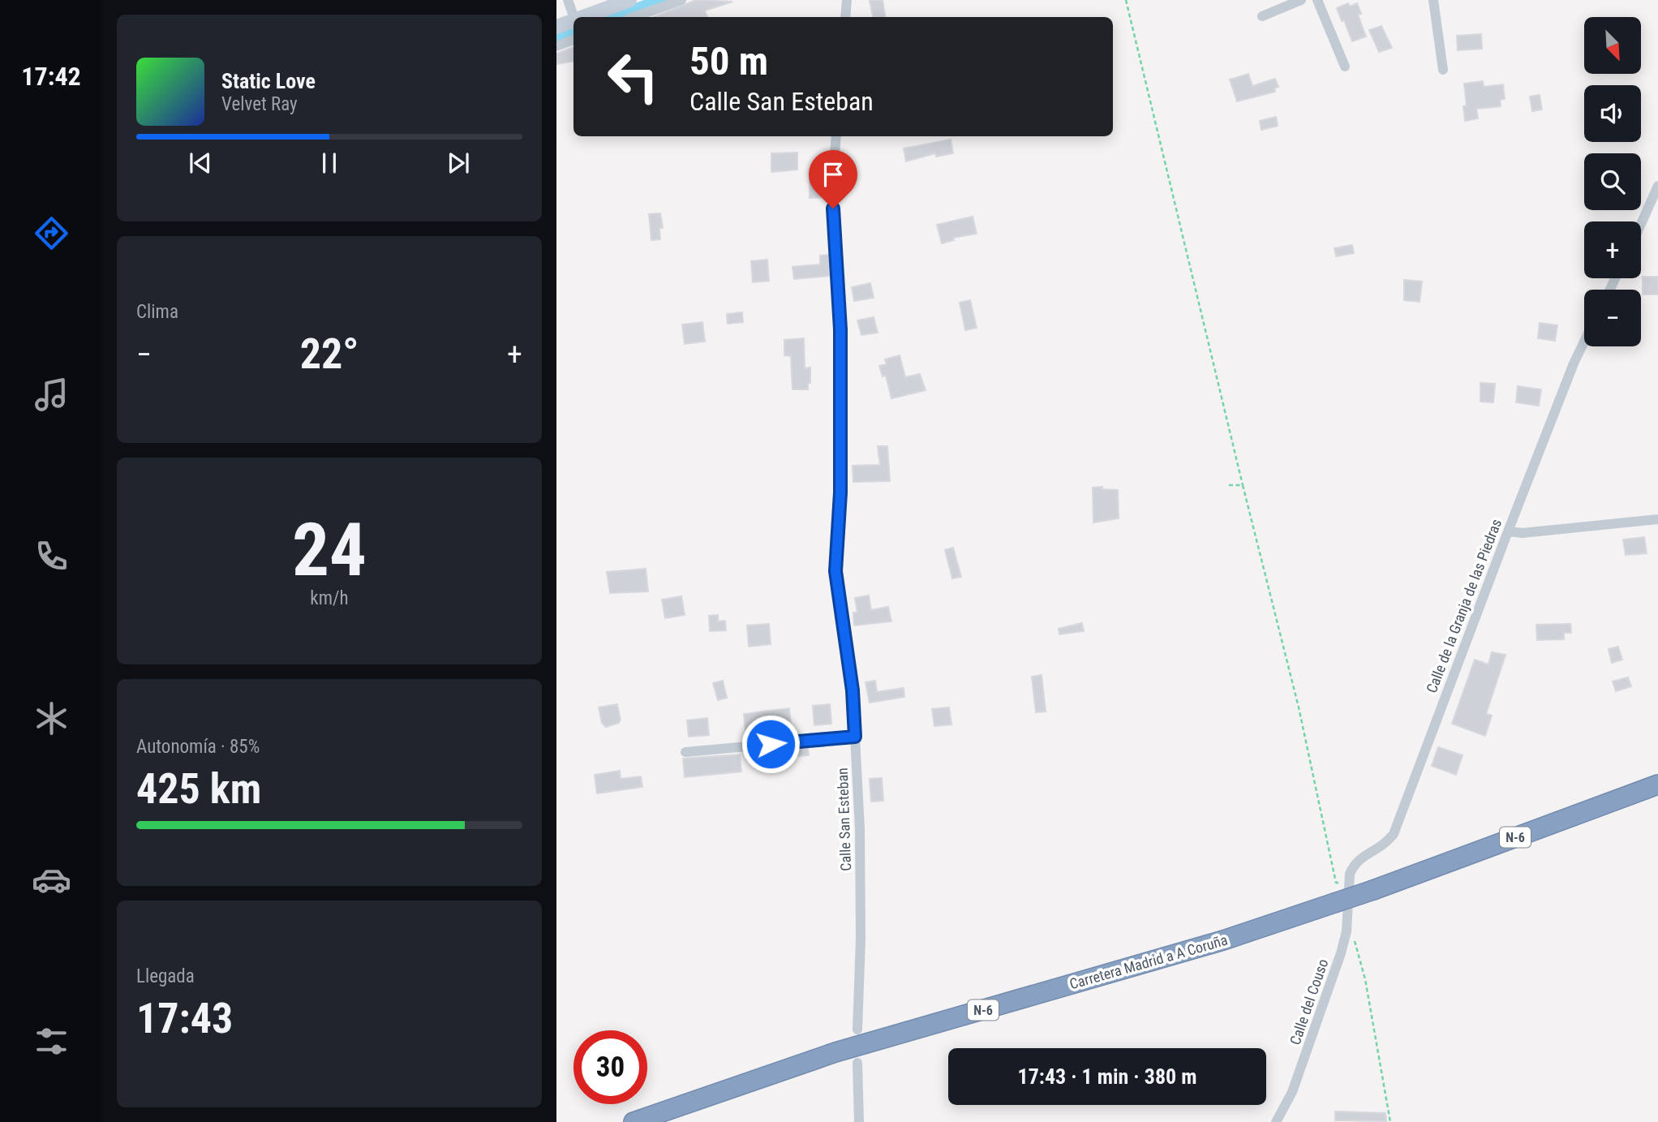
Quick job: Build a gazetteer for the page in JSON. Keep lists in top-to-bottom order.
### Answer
{
  "streets": {
    "highway": ["N-6", "Carretera Madrid a A Coruña"],
    "street": ["Calle de la Granja de las Piedras", "Calle San Esteban", "Calle del Couso"]
  },
  "crossings": [
    ["Calle de la Granja de las Piedras", "Calle del Couso"]
  ],
  "north": "bottom right",
  "page": {
    "tabs": "17:42",
    "map_buttons": ["+", "−"],
    "turn": ["50 m", "Calle San Esteban"],
    "song": ["Static Love", "Velvet Ray"],
    "tile": [
      "Clima",
      ["24", "km/h"],
      ["Autonomía · 85%", "425 km"],
      ["Llegada", "17:43"]
    ],
    "heat": ["−", "22°", "+"],
    "limit": "30",
    "trip": "17:43 · 1 min · 380 m"
  }
}
